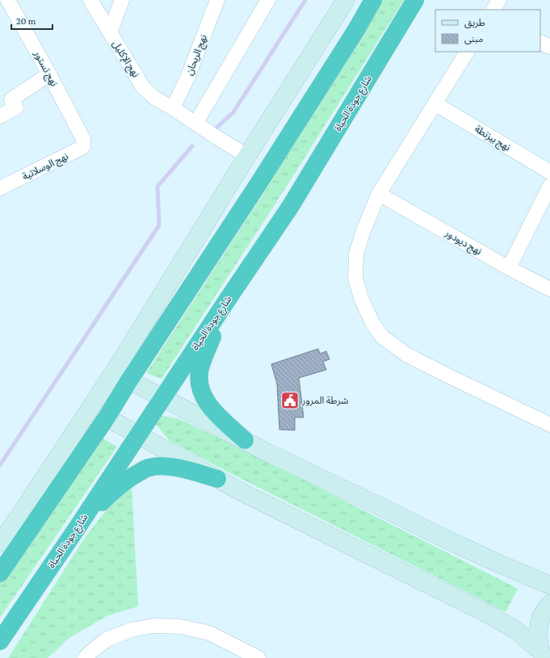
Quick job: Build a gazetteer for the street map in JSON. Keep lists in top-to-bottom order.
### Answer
{
  "streets": {
    "highway": ["شارع جودة الحياة"],
    "street": [
      "نهج الريحان",
      "نهج الإكليل",
      "نهج تستور",
      "نهج بيزنطة",
      "نهج الوسلاتية",
      "نهج ديودور"
    ]
  },
  "crossings": [
    ["نهج الريحان", "نهج الإكليل"],
    ["نهج تستور", "نهج الوسلاتية"]
  ],
  "places": {
    "public building": ["شرطة المرور"]
  },
  "legend": ["طريق", "مبنى"],
  "scale_bar": "20 m"
}
